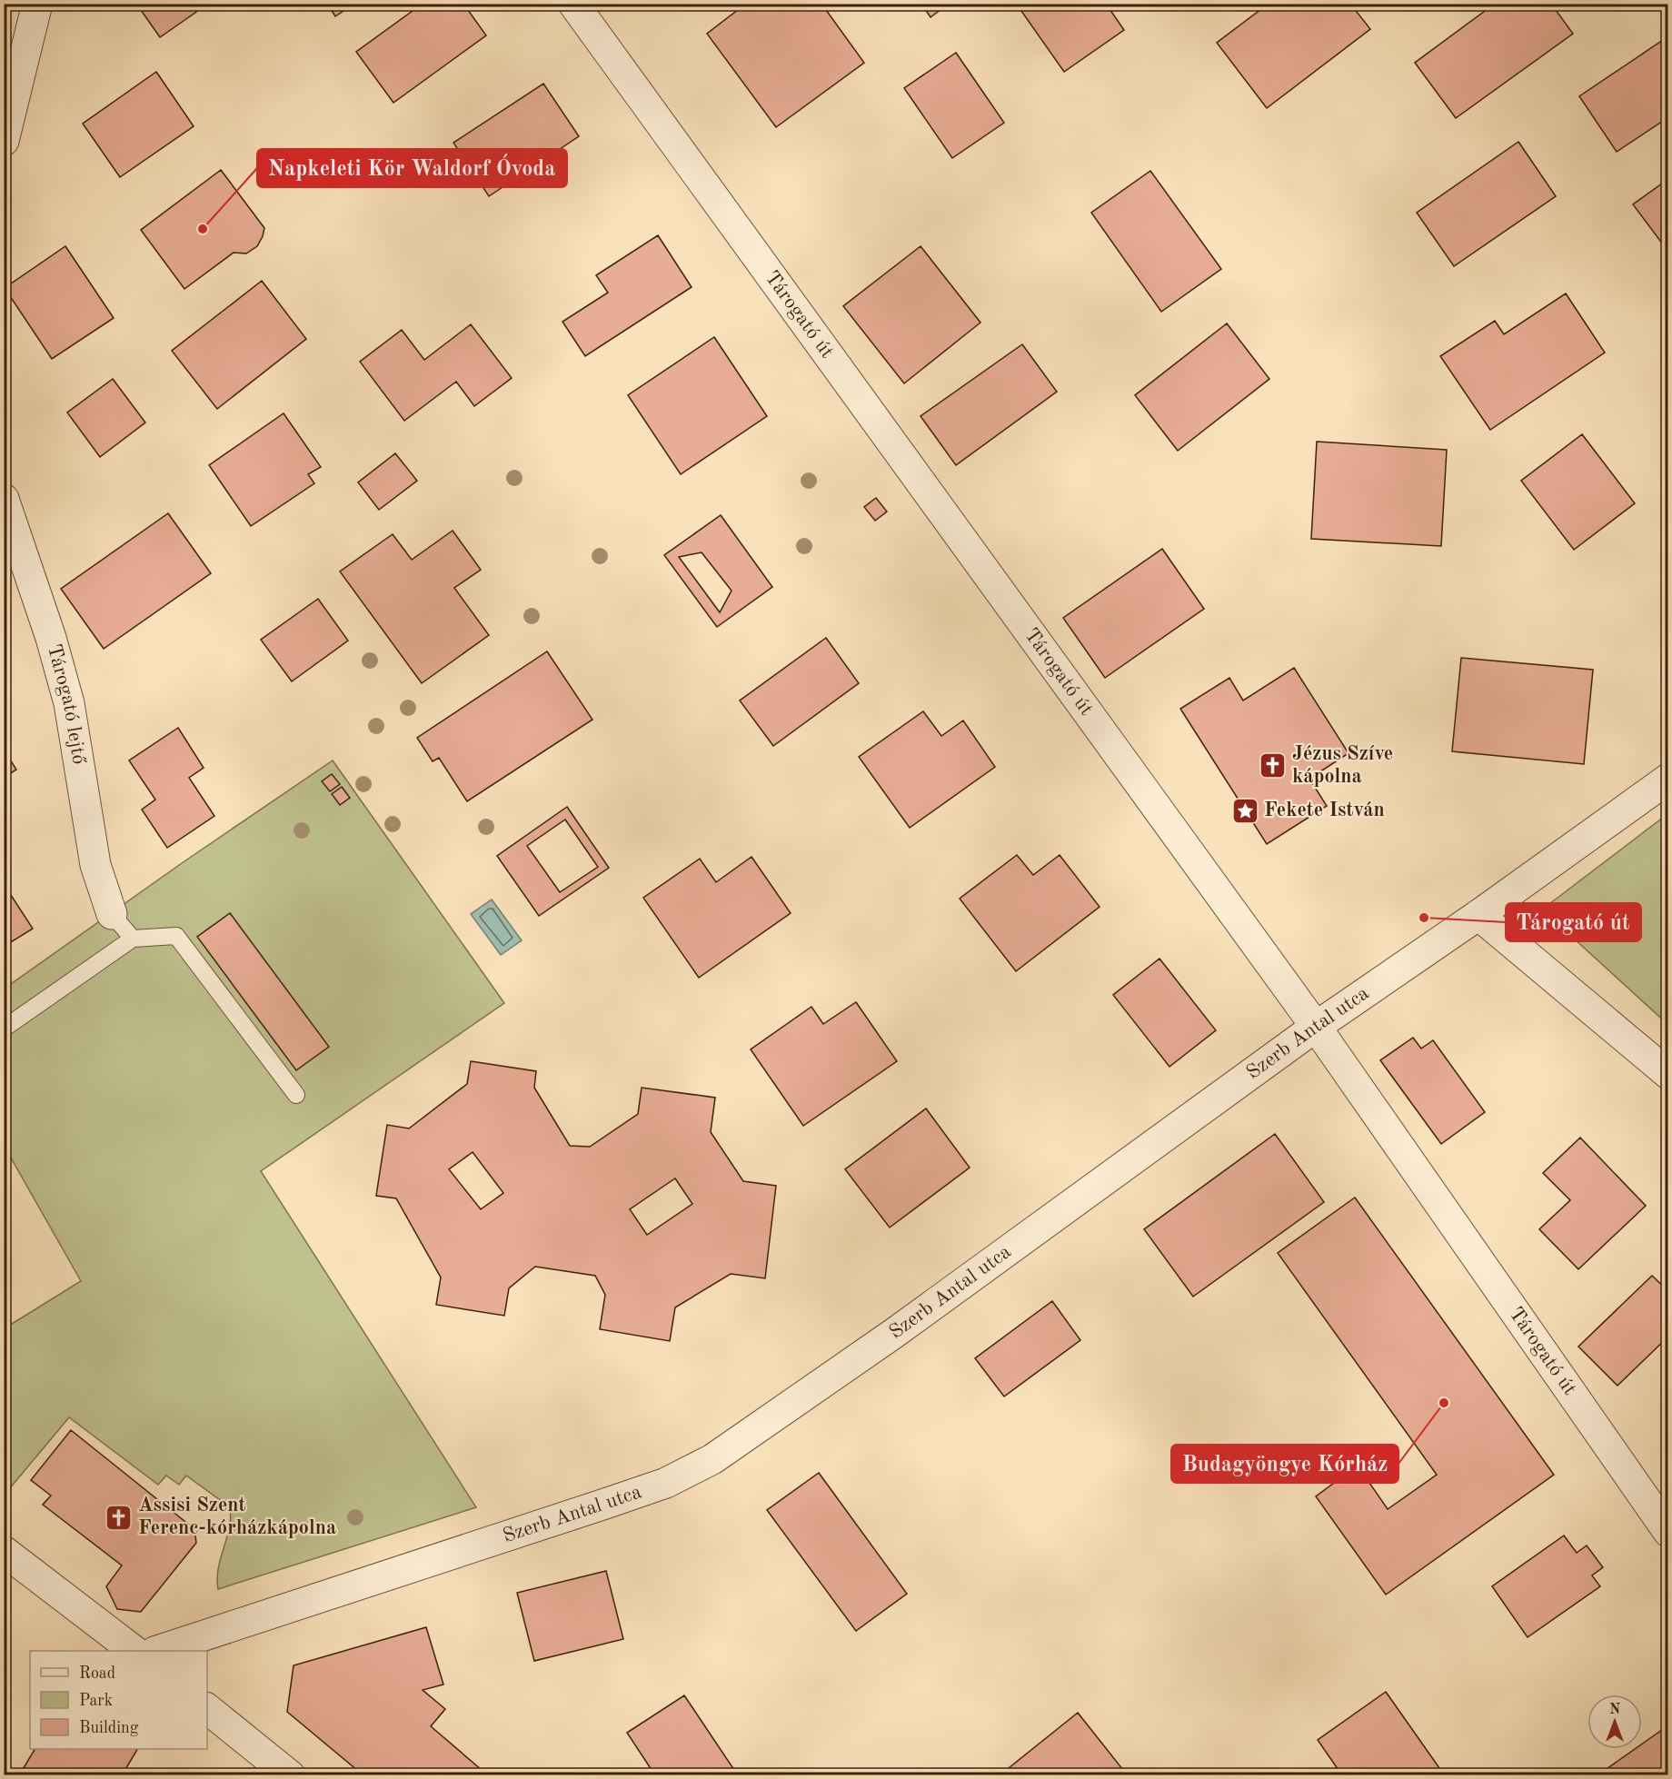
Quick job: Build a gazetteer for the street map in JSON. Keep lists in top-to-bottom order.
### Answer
{
  "streets": {
    "street": ["Tárogató út", "Tárogató lejtő", "Szerb Antal utca"]
  },
  "crossings": [
    ["Tárogató út", "Szerb Antal utca"]
  ],
  "places": {
    "other": ["Napkeleti Kör Waldorf Óvoda", "Tárogató út", "Budagyöngye Kórház"],
    "church": ["Jézus Szíve kápolna", "Assisi Szent Ferenc-kórházkápolna"],
    "place": ["Fekete István"]
  },
  "legend": ["Road", "Park", "Building"],
  "north": "top"
}
